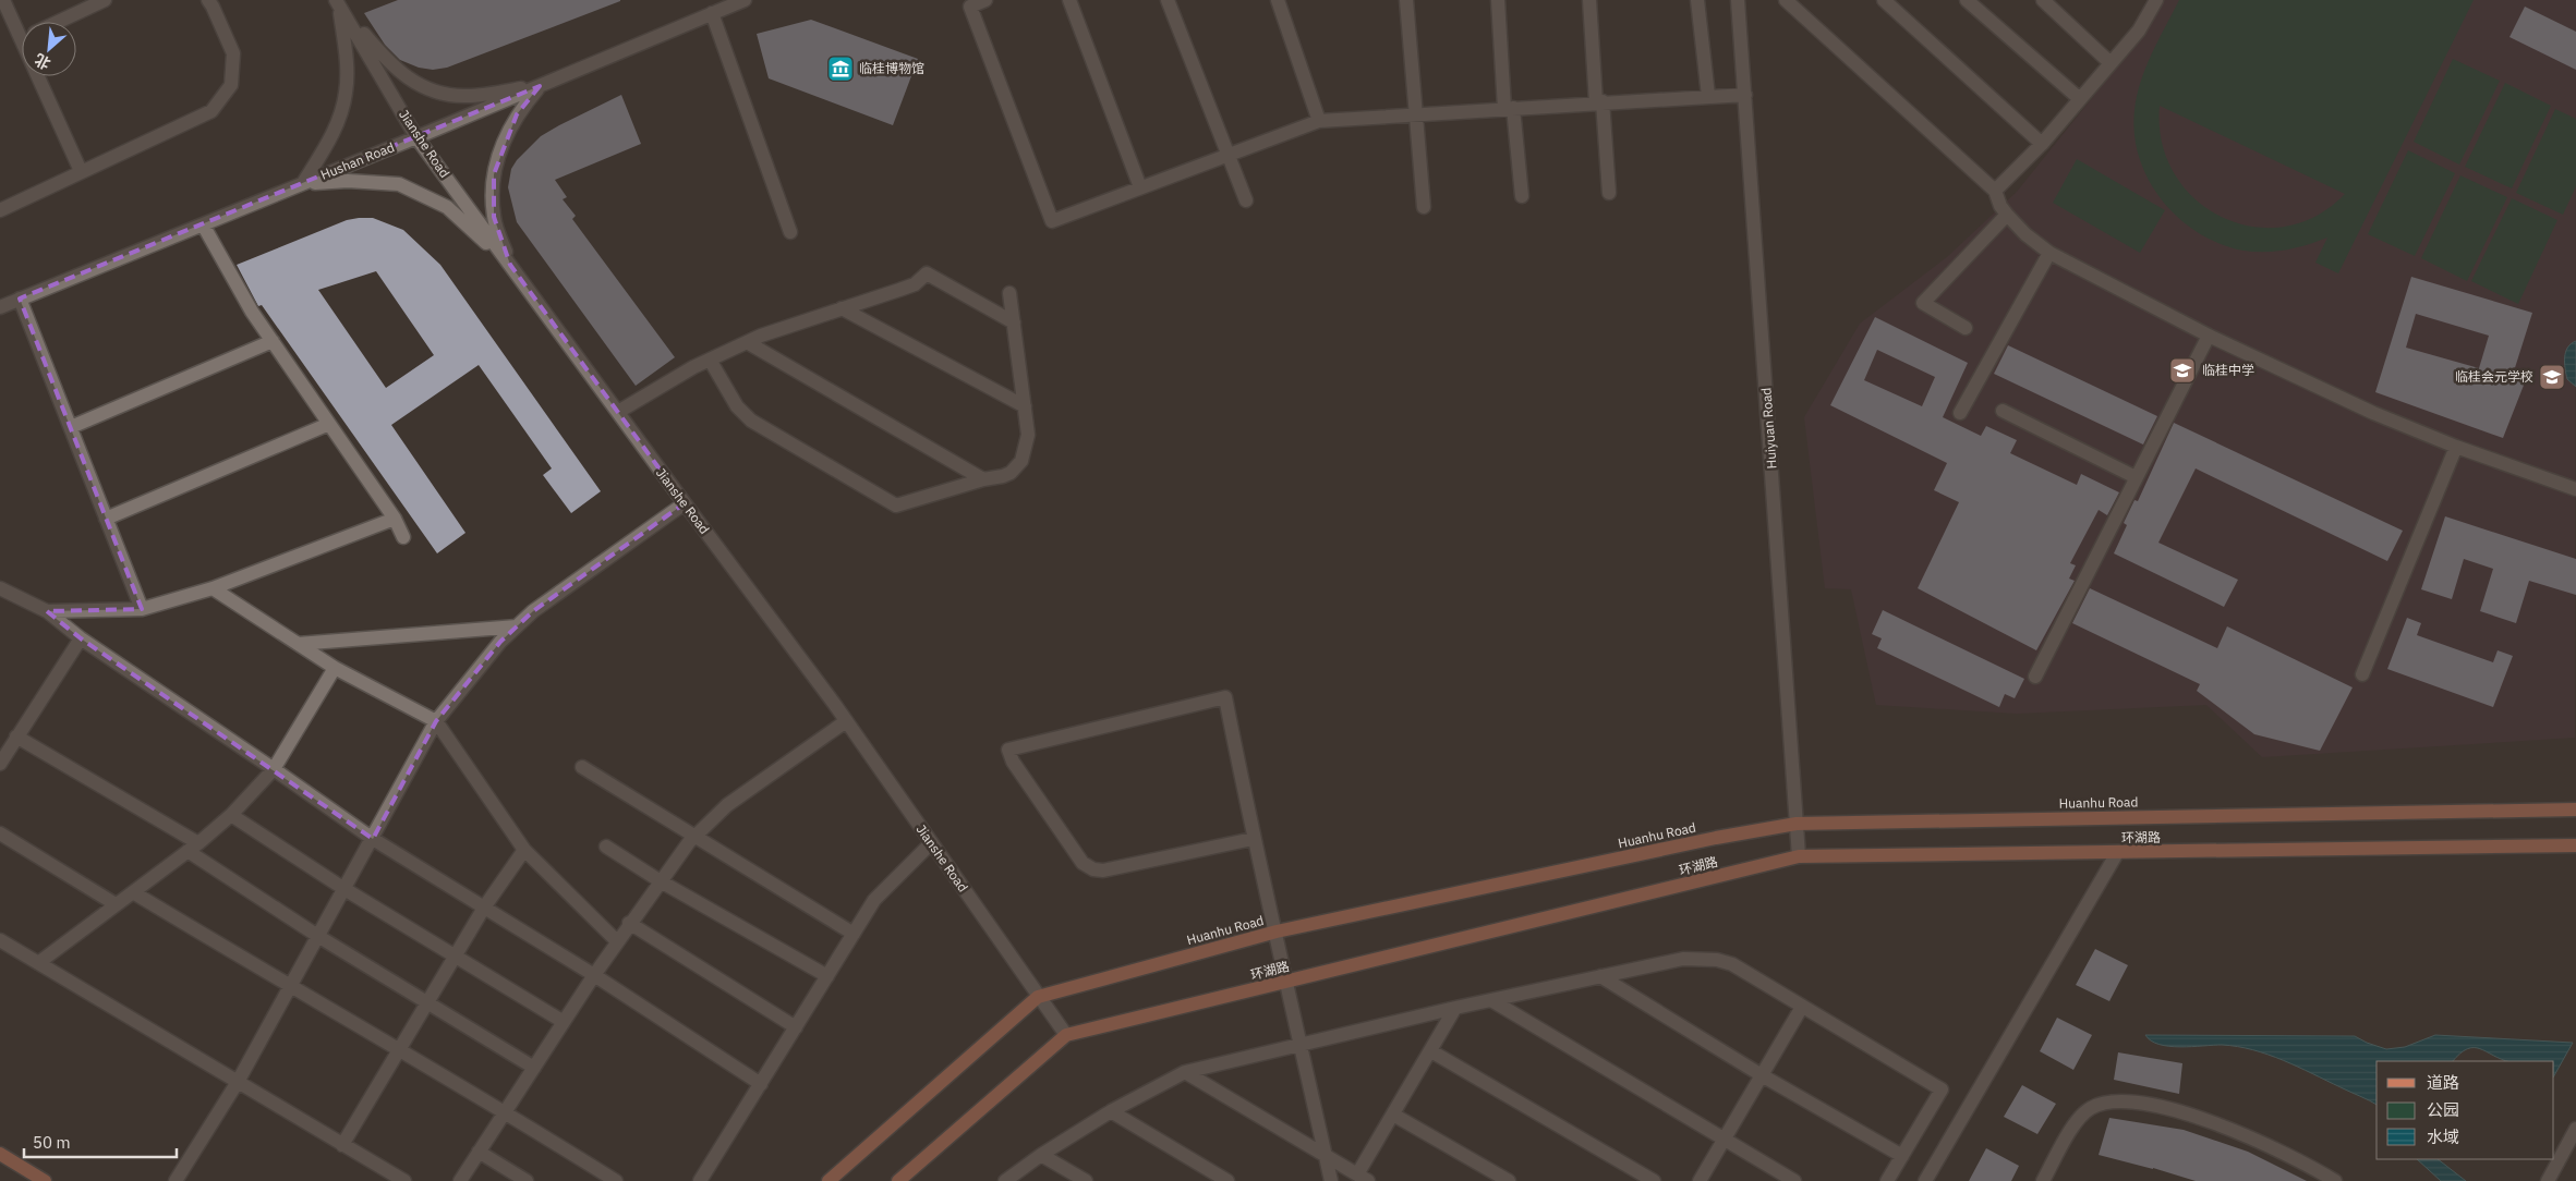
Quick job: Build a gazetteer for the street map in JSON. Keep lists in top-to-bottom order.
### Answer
{
  "streets": {
    "main road": ["Huanhu Road", "环湖路"],
    "street": ["Jianshe Road", "Hushan Road", "Huiyuan Road"]
  },
  "crossings": [
    ["Jianshe Road", "Hushan Road"],
    ["Jianshe Road", "Huanhu Road"],
    ["Jianshe Road", "环湖路"],
    ["Huiyuan Road", "Huanhu Road"],
    ["Huiyuan Road", "环湖路"]
  ],
  "places": {
    "museum": ["临桂博物馆"],
    "school or university": ["临桂中学", "临桂会元学校"]
  },
  "legend": ["道路", "公园", "水域"],
  "scale_bar": "50 m",
  "north": "bottom left"
}
